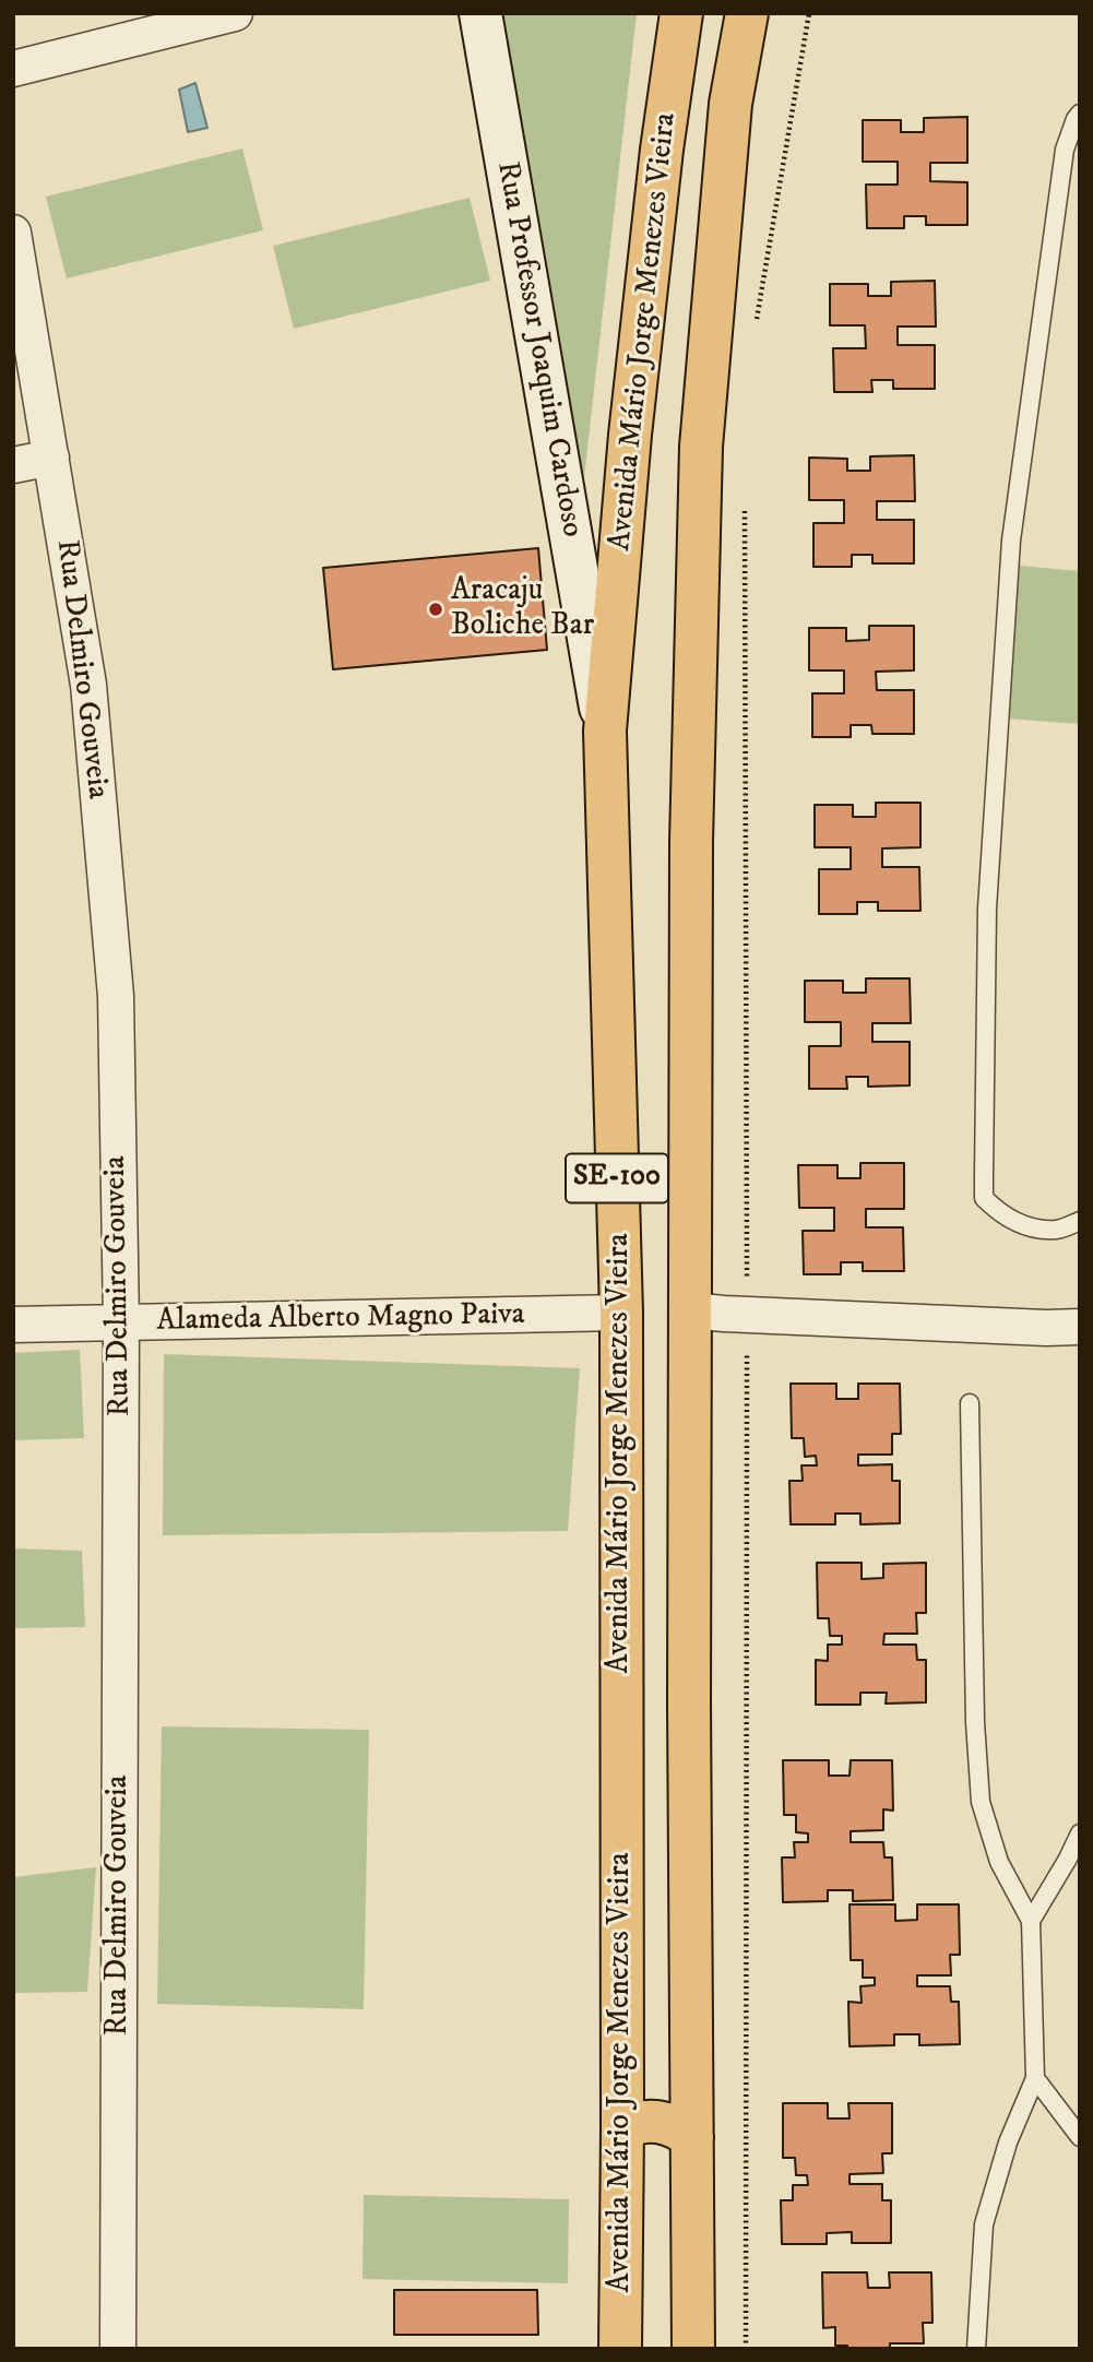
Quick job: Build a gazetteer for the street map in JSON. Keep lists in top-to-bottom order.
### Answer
{
  "streets": {
    "main road": ["Avenida Mário Jorge Menezes Vieira", "SE-100"],
    "street": ["Rua Professor Joaquim Cardoso", "Rua Delmiro Gouveia", "Alameda Alberto Magno Paiva"]
  },
  "crossings": [
    ["Avenida Mário Jorge Menezes Vieira", "Rua Professor Joaquim Cardoso"],
    ["Avenida Mário Jorge Menezes Vieira", "Alameda Alberto Magno Paiva"],
    ["Rua Delmiro Gouveia", "Alameda Alberto Magno Paiva"]
  ],
  "places": ["Aracaju Boliche Bar"]
}
